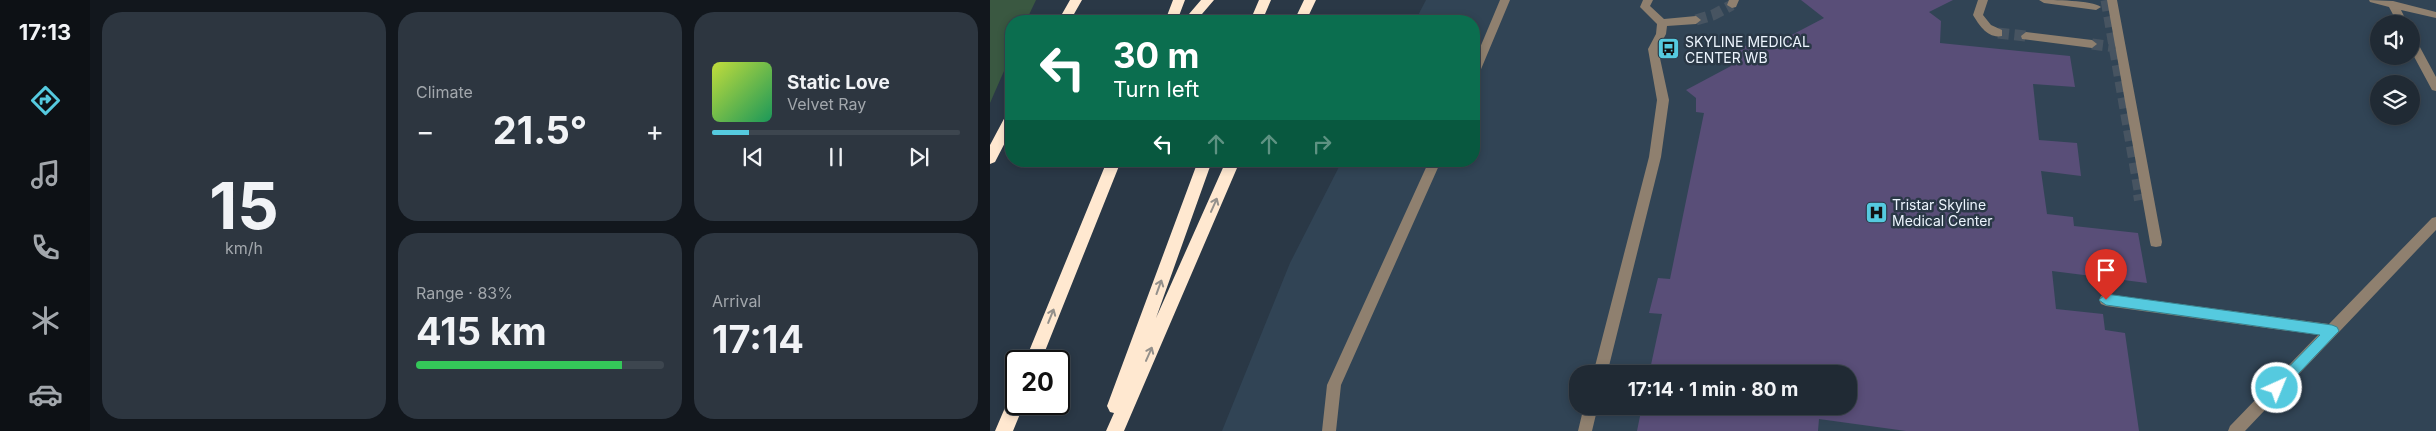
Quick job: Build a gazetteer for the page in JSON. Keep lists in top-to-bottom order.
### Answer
{
  "places": {
    "bus stop": ["SKYLINE MEDICAL CENTER WB"],
    "hospital": ["Tristar Skyline Medical Center"]
  },
  "page": {
    "tabs": "17:13",
    "tile": [
      ["15", "km/h"],
      "Climate",
      ["Range · 83%", "415 km"],
      ["Arrival", "17:14"]
    ],
    "turn": ["30 m", "Turn left"],
    "song": ["Static Love", "Velvet Ray"],
    "heat": ["−", "21.5°", "+"],
    "limit": "20",
    "trip": "17:14 · 1 min · 80 m"
  }
}
